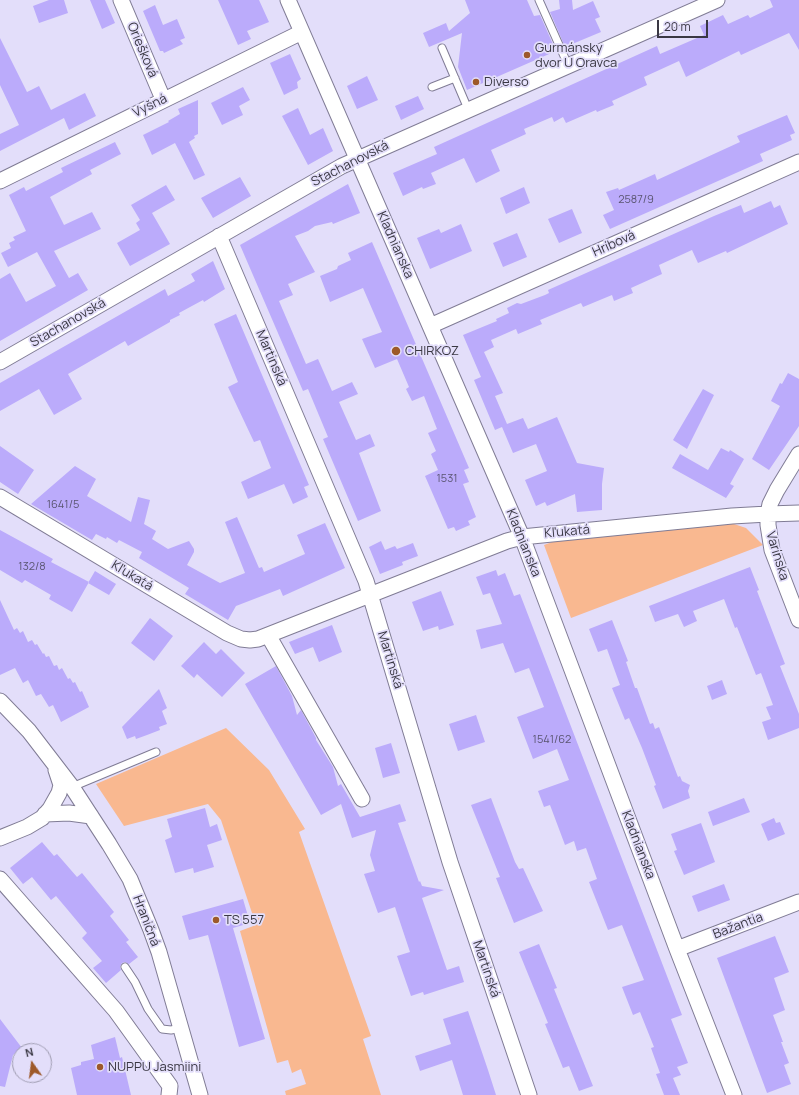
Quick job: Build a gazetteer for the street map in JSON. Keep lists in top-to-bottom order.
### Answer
{
  "streets": {
    "street": [
      "Oriešková",
      "Vyšná",
      "Stachanovská",
      "Hríbová",
      "Kladnianska",
      "Martinská",
      "Kľukatá",
      "Varínska",
      "Hraničná",
      "Bažantia"
    ]
  },
  "crossings": [
    ["Oriešková", "Vyšná"],
    ["Vyšná", "Kladnianska"],
    ["Stachanovská", "Kladnianska"],
    ["Stachanovská", "Martinská"],
    ["Hríbová", "Kladnianska"],
    ["Kladnianska", "Kľukatá"],
    ["Kladnianska", "Bažantia"],
    ["Martinská", "Kľukatá"],
    ["Kľukatá", "Varínska"]
  ],
  "places": [
    "Gurmánsky dvor U Oravca",
    "Diverso",
    "CHIRKOZ",
    "TS 557",
    "NUPPU Jasmiini"
  ],
  "house_numbers": [
    "2587/9",
    "1531",
    "1641/5",
    "132/8",
    "1541/62"
  ],
  "scale_bar": "20 m",
  "north": "top"
}
